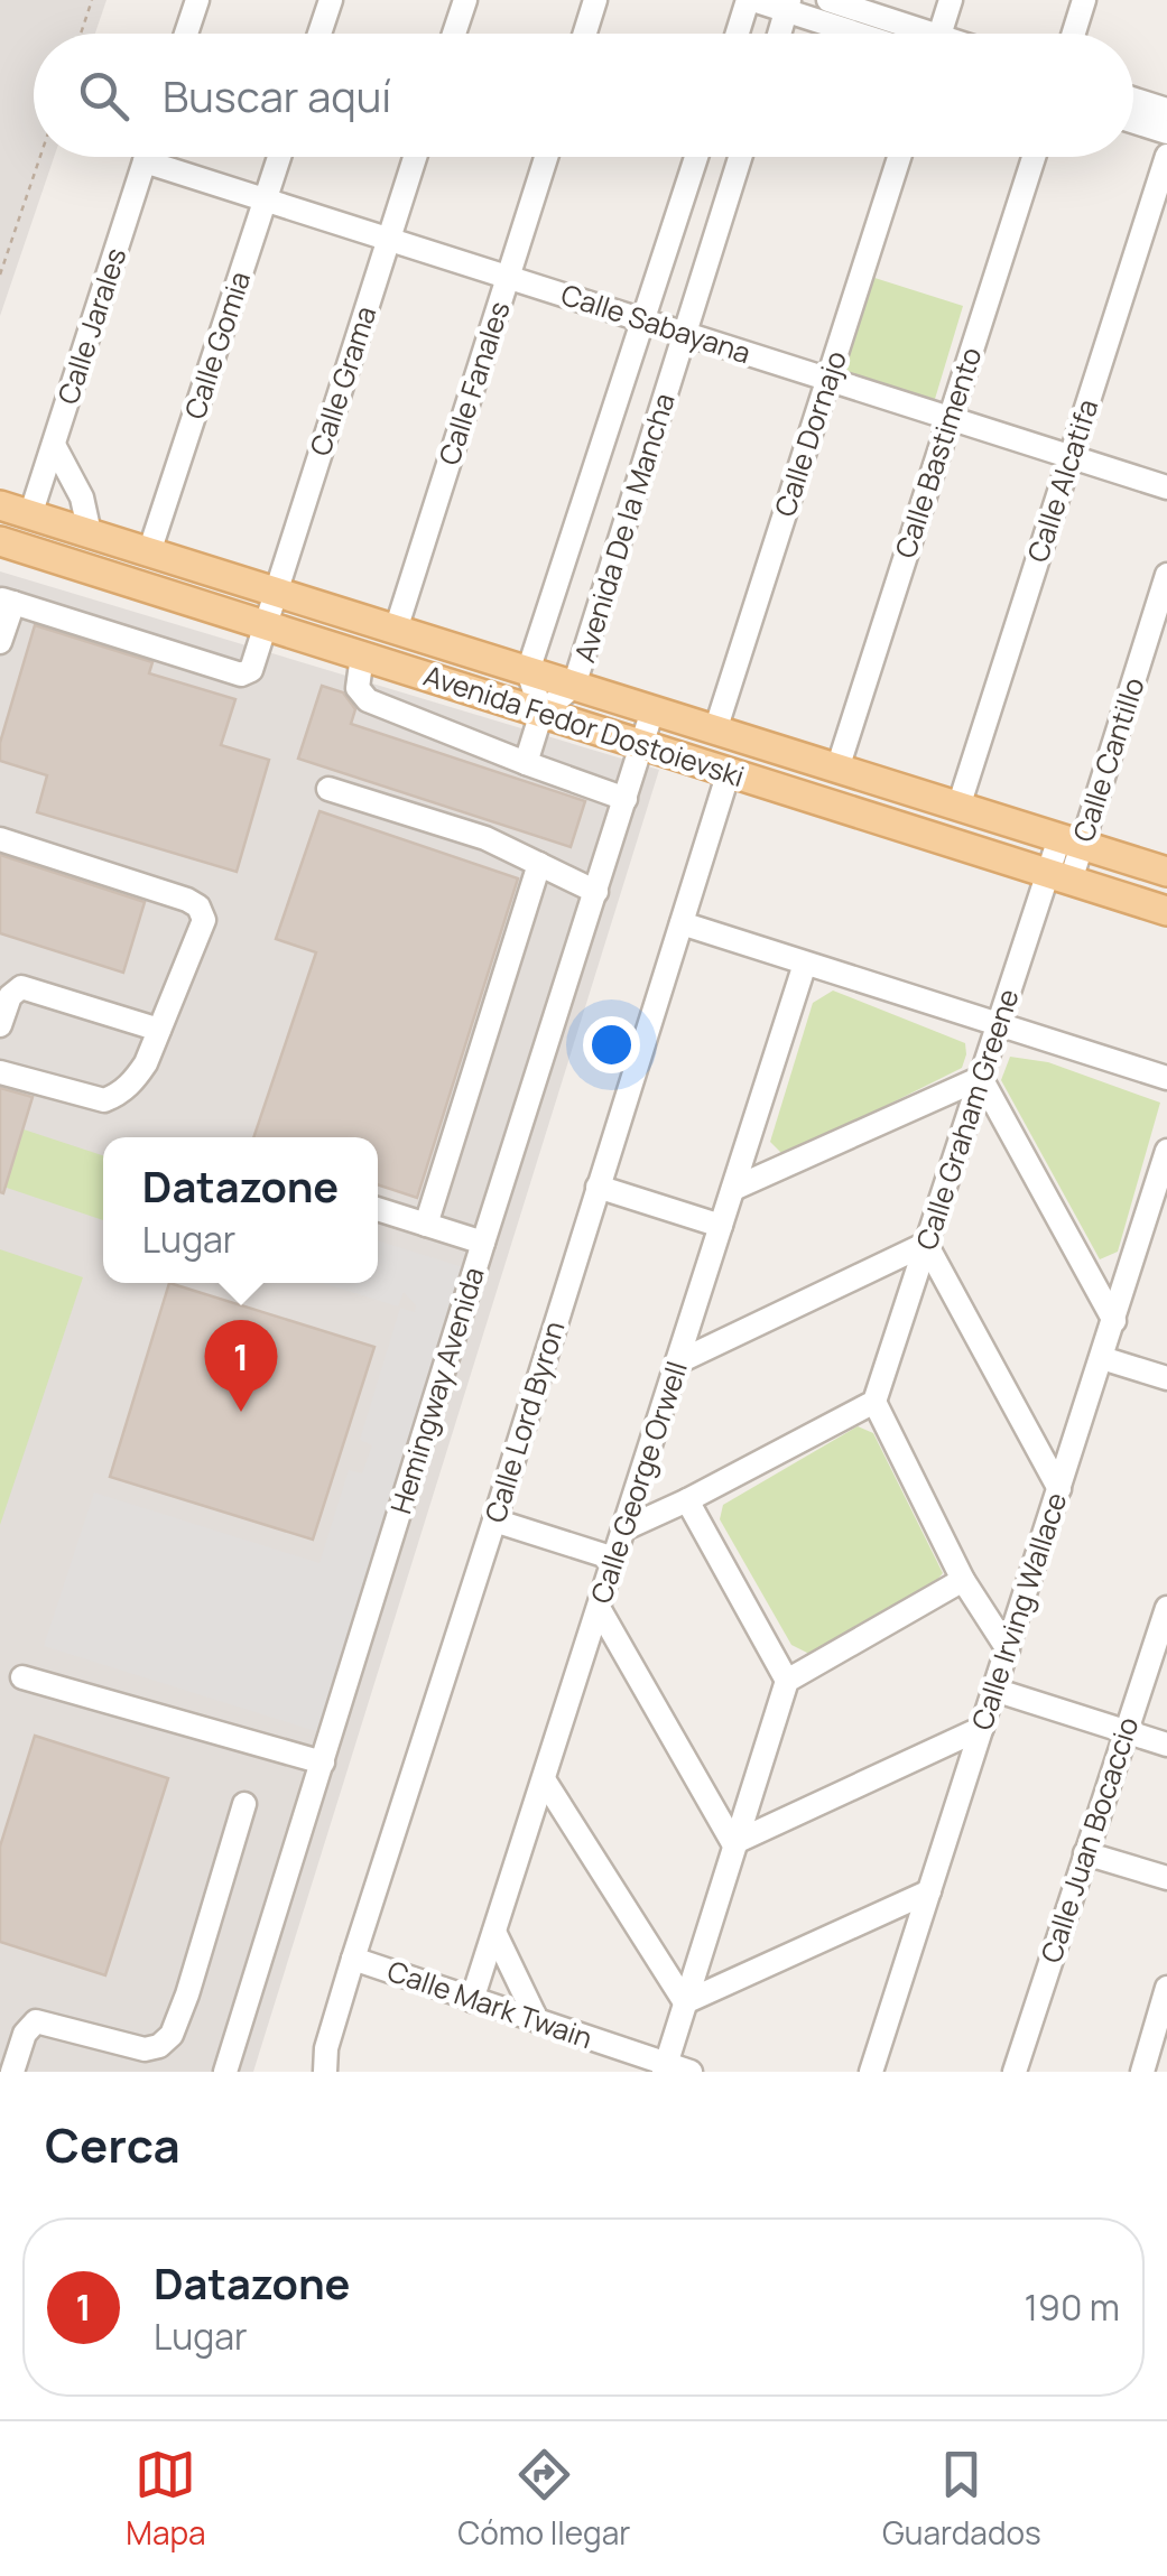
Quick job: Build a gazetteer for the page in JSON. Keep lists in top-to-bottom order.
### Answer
{
  "streets": {
    "main road": ["Avenida Fedor Dostoievski"],
    "street": [
      "Calle Sabayana",
      "Calle Jarales",
      "Calle Gomia",
      "Calle Grama",
      "Calle Fanales",
      "Calle Dornajo",
      "Calle Bastimento",
      "Calle Alcatifa",
      "Avenida De la Mancha",
      "Calle Cantillo",
      "Calle Graham Greene",
      "Hemingway Avenida",
      "Calle Lord Byron",
      "Calle George Orwell",
      "Calle Irving Wallace",
      "Calle Juan Bocaccio",
      "Calle Mark Twain"
    ]
  },
  "crossings": [
    ["Calle Sabayana", "Calle Jarales"],
    ["Calle Sabayana", "Calle Gomia"],
    ["Calle Sabayana", "Calle Grama"],
    ["Calle Sabayana", "Calle Fanales"],
    ["Calle Sabayana", "Calle Dornajo"],
    ["Calle Sabayana", "Calle Bastimento"],
    ["Calle Sabayana", "Calle Alcatifa"],
    ["Calle Sabayana", "Avenida De la Mancha"],
    ["Calle Jarales", "Avenida Fedor Dostoievski"],
    ["Calle Gomia", "Avenida Fedor Dostoievski"],
    ["Calle Grama", "Avenida Fedor Dostoievski"],
    ["Calle Fanales", "Avenida Fedor Dostoievski"],
    ["Calle Dornajo", "Avenida Fedor Dostoievski"],
    ["Calle Bastimento", "Avenida Fedor Dostoievski"],
    ["Calle Alcatifa", "Avenida Fedor Dostoievski"],
    ["Avenida De la Mancha", "Avenida Fedor Dostoievski"],
    ["Avenida Fedor Dostoievski", "Calle Cantillo"],
    ["Avenida Fedor Dostoievski", "Calle Graham Greene"],
    ["Avenida Fedor Dostoievski", "Hemingway Avenida"],
    ["Avenida Fedor Dostoievski", "Calle Lord Byron"],
    ["Calle Cantillo", "Calle Graham Greene"],
    ["Calle Lord Byron", "Calle Mark Twain"],
    ["Calle George Orwell", "Calle Mark Twain"]
  ],
  "page": {
    "search": "Buscar aquí",
    "popup": ["Datazone", "Lugar"],
    "pins": "1",
    "heading": "Cerca",
    "list": [
      {
        "mark": "1",
        "name": "Datazone",
        "note": "Lugar",
        "value": "190 m"
      }
    ],
    "nav": ["Mapa", "Cómo llegar", "Guardados"]
  }
}
